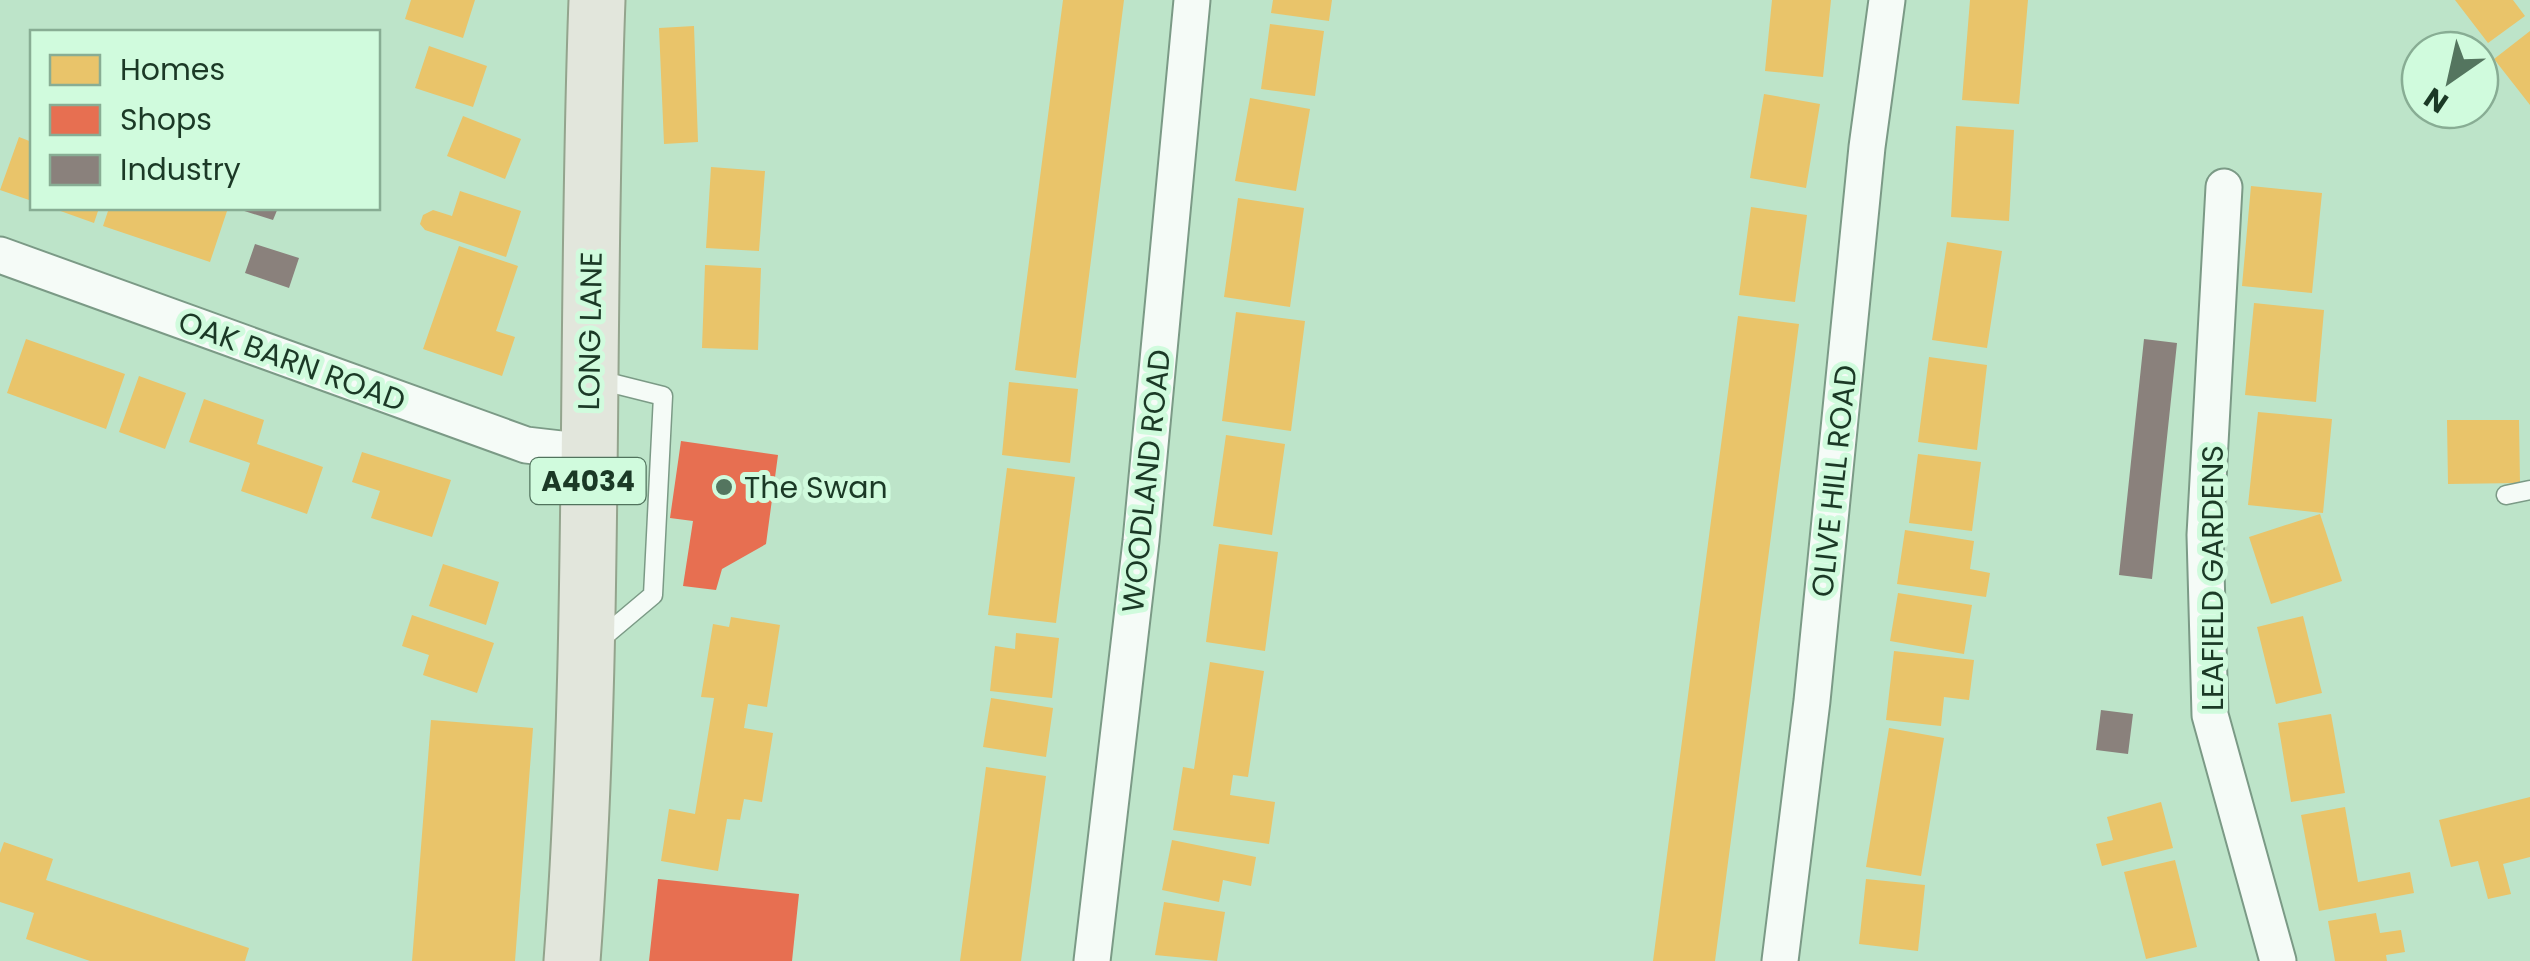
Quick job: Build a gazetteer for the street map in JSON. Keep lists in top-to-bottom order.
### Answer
{
  "streets": {
    "main road": ["LONG LANE", "A4034"],
    "street": [
      "OAK BARN ROAD",
      "WOODLAND ROAD",
      "OLIVE HILL ROAD",
      "LEAFIELD GARDENS"
    ]
  },
  "crossings": [
    ["LONG LANE", "OAK BARN ROAD"]
  ],
  "places": ["The Swan"],
  "legend": ["Homes", "Shops", "Industry"],
  "north": "bottom left"
}
